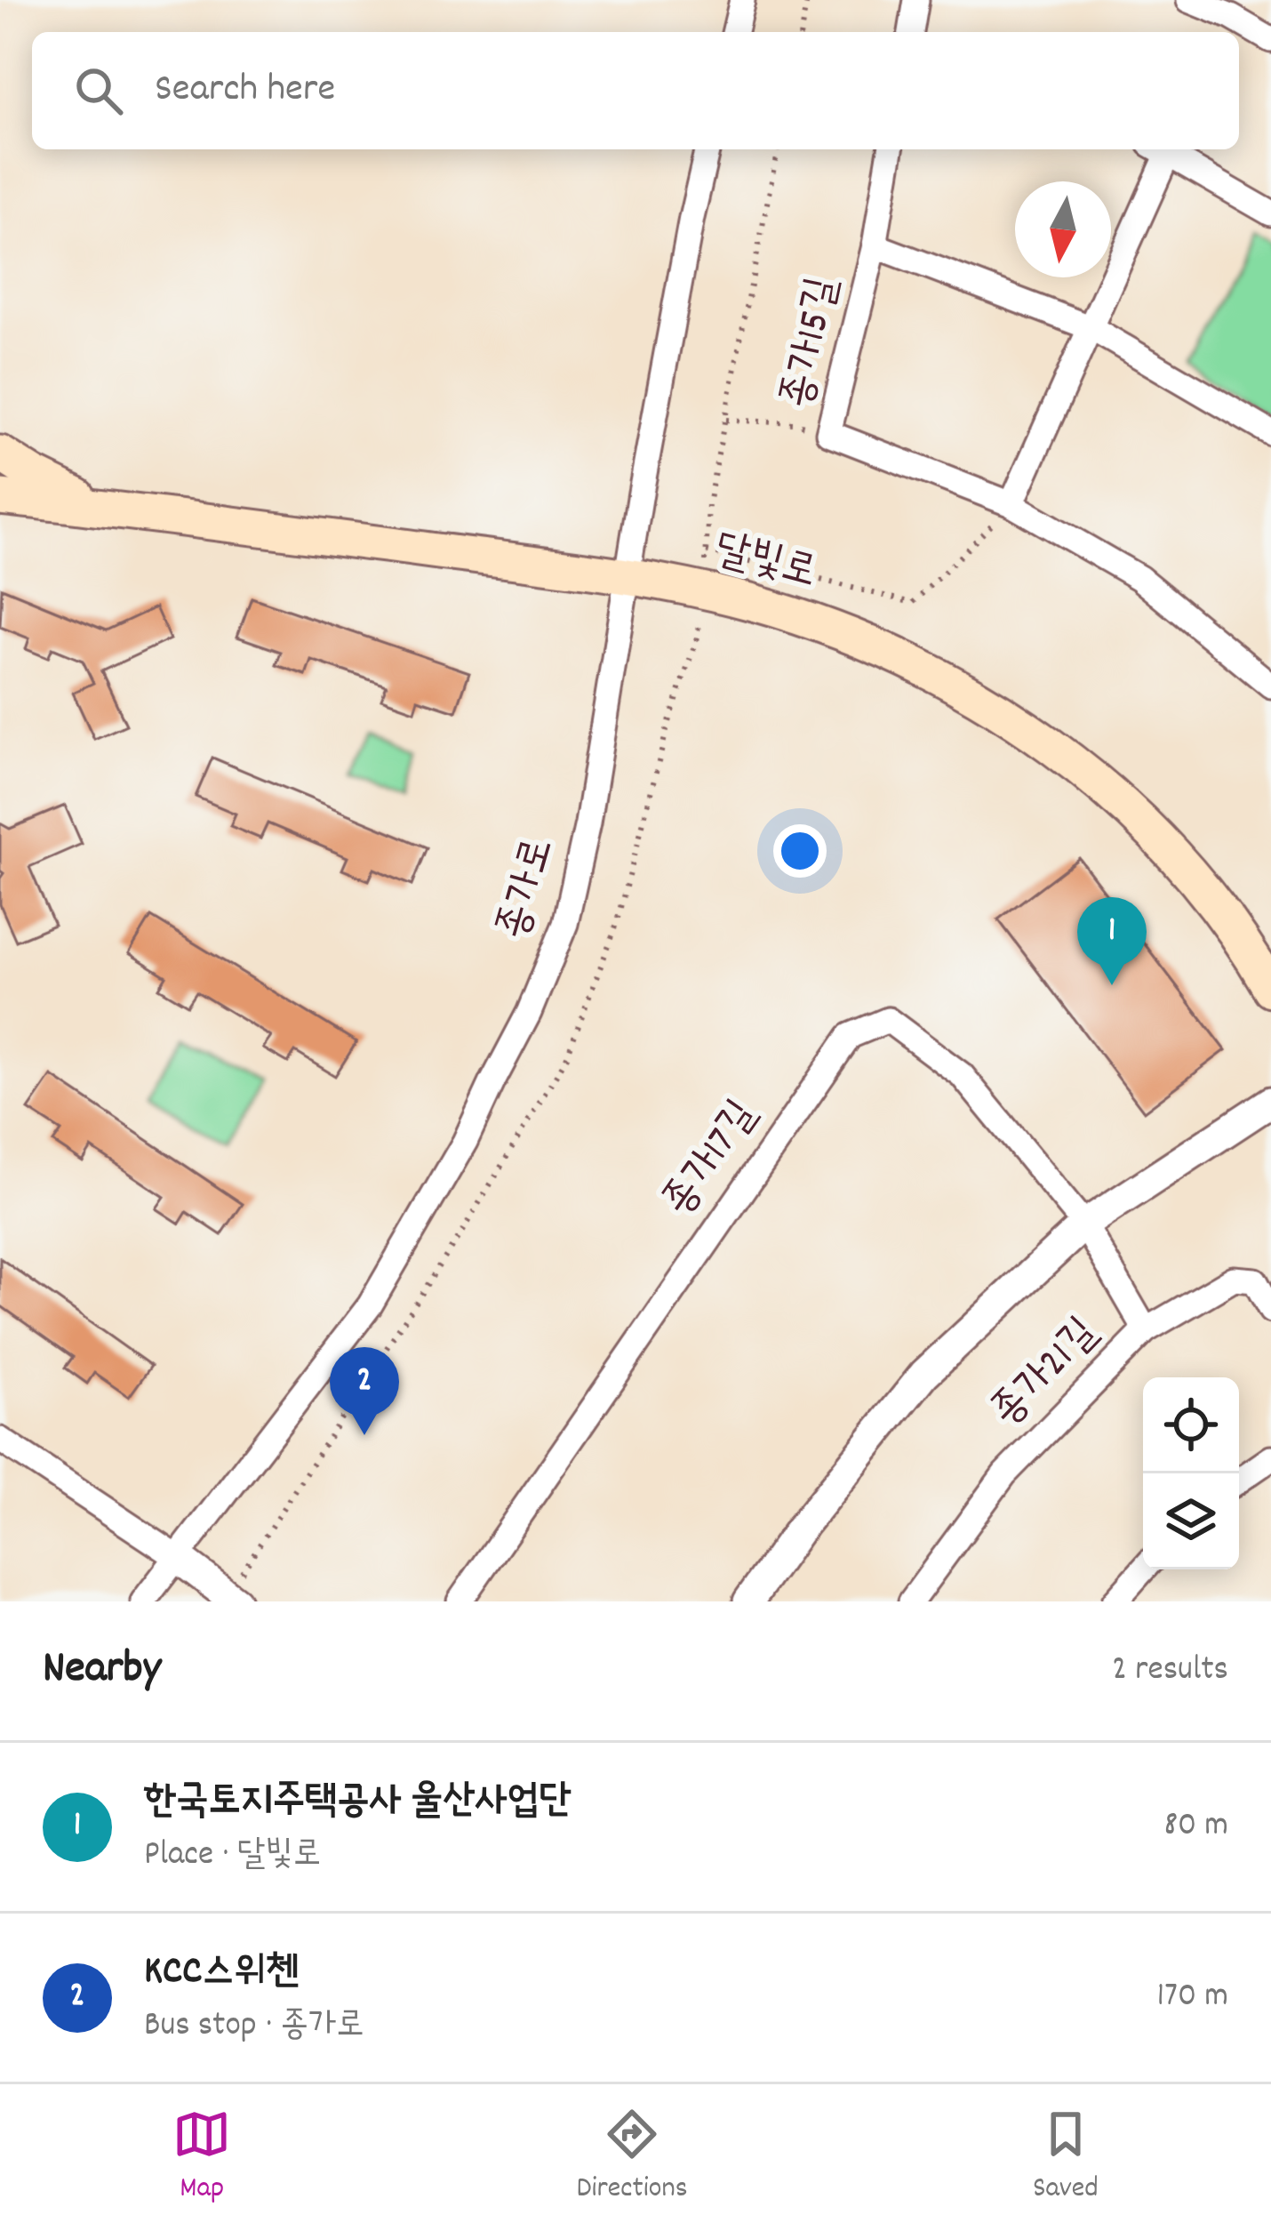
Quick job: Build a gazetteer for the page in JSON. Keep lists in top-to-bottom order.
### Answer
{
  "streets": {
    "main road": ["달빛로"],
    "street": [
      "종가15길",
      "종가로",
      "종가17길",
      "종가21길"
    ]
  },
  "crossings": [
    ["달빛로", "종가로"]
  ],
  "north": "bottom",
  "page": {
    "search": "Search here",
    "pins": ["1", "2"],
    "heading": ["Nearby", "2 results"],
    "list": [
      {
        "mark": "1",
        "name": "한국토지주택공사 울산사업단",
        "note": "Place · 달빛로",
        "value": "80 m"
      },
      {
        "mark": "2",
        "name": "KCC스위첸",
        "note": "Bus stop · 종가로",
        "value": "170 m"
      }
    ],
    "nav": ["Map", "Directions", "Saved"]
  }
}
